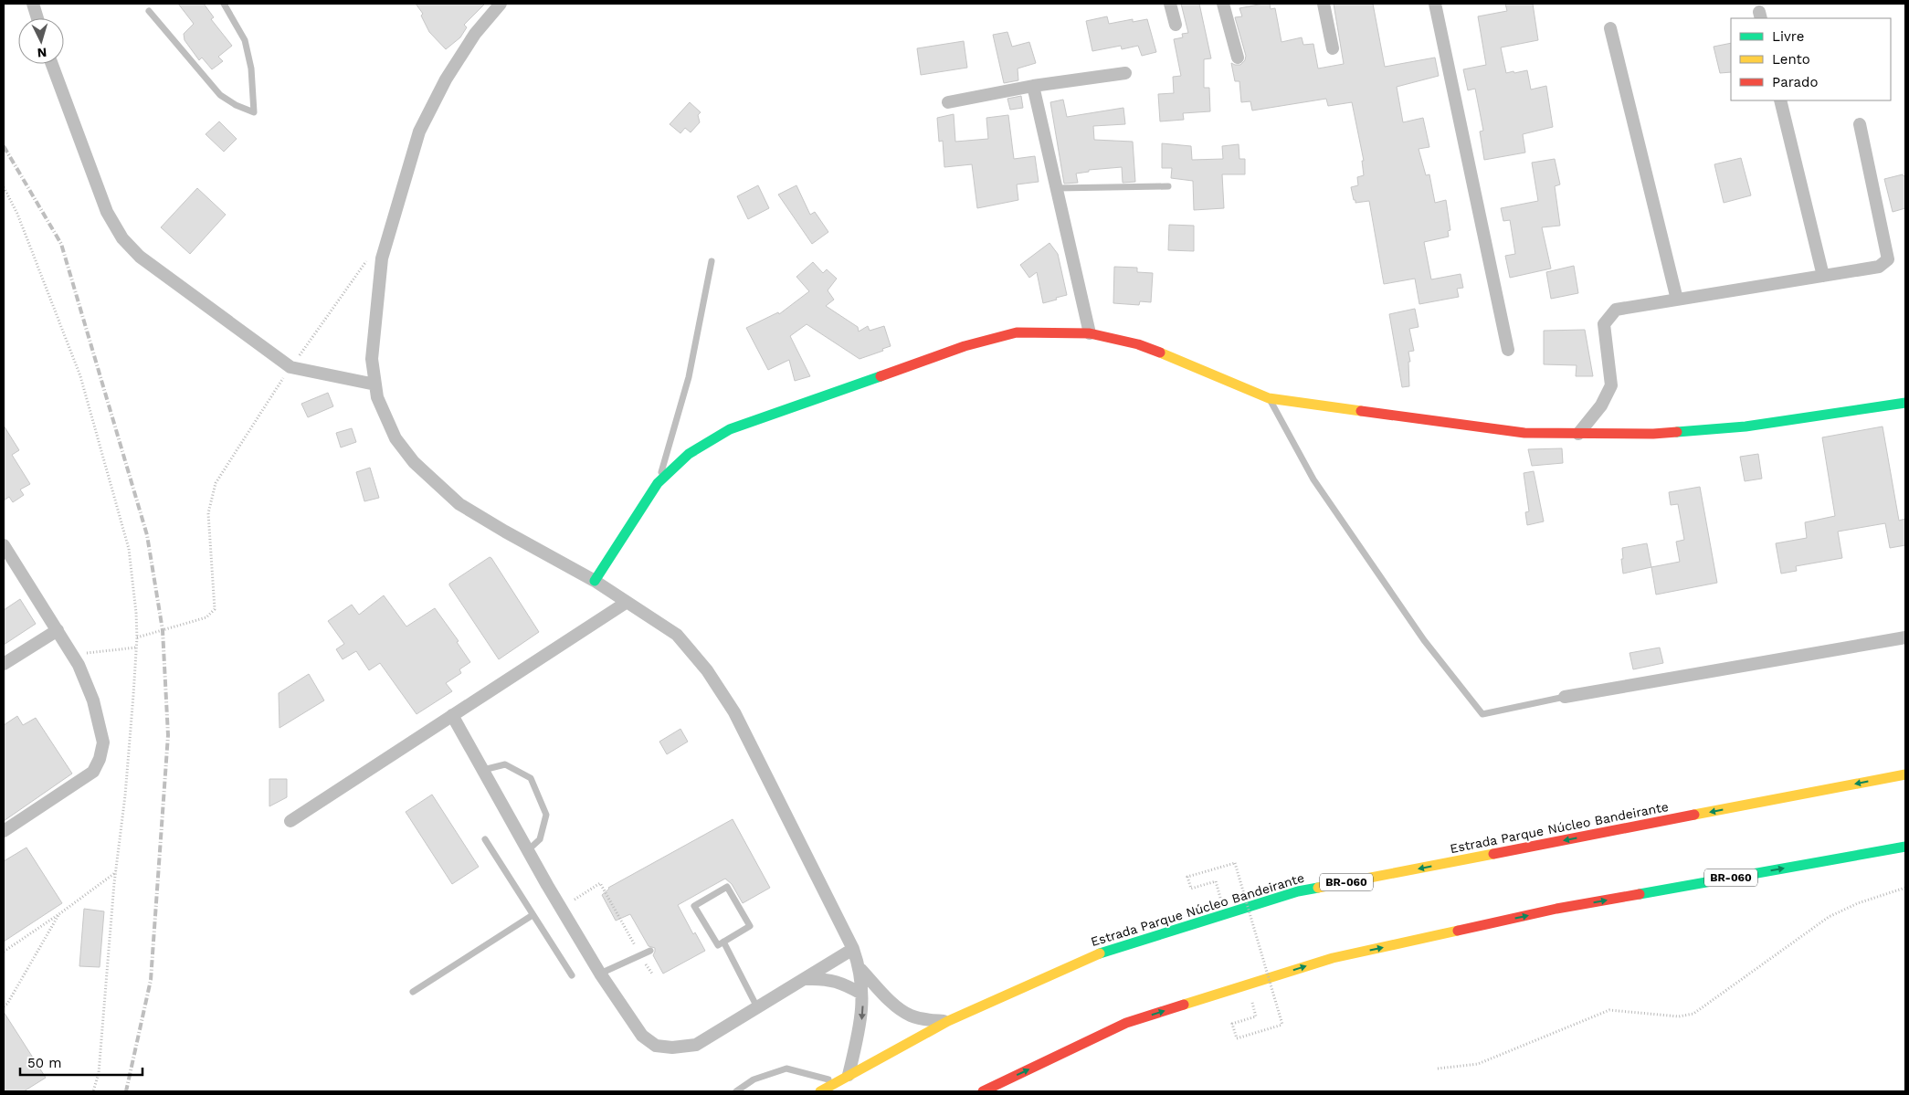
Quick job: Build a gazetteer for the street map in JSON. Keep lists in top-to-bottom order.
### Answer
{
  "streets": {
    "main road": ["Estrada Parque Núcleo Bandeirante", "BR-060"]
  },
  "legend": ["Livre", "Lento", "Parado"],
  "scale_bar": "50 m",
  "north": "bottom"
}
